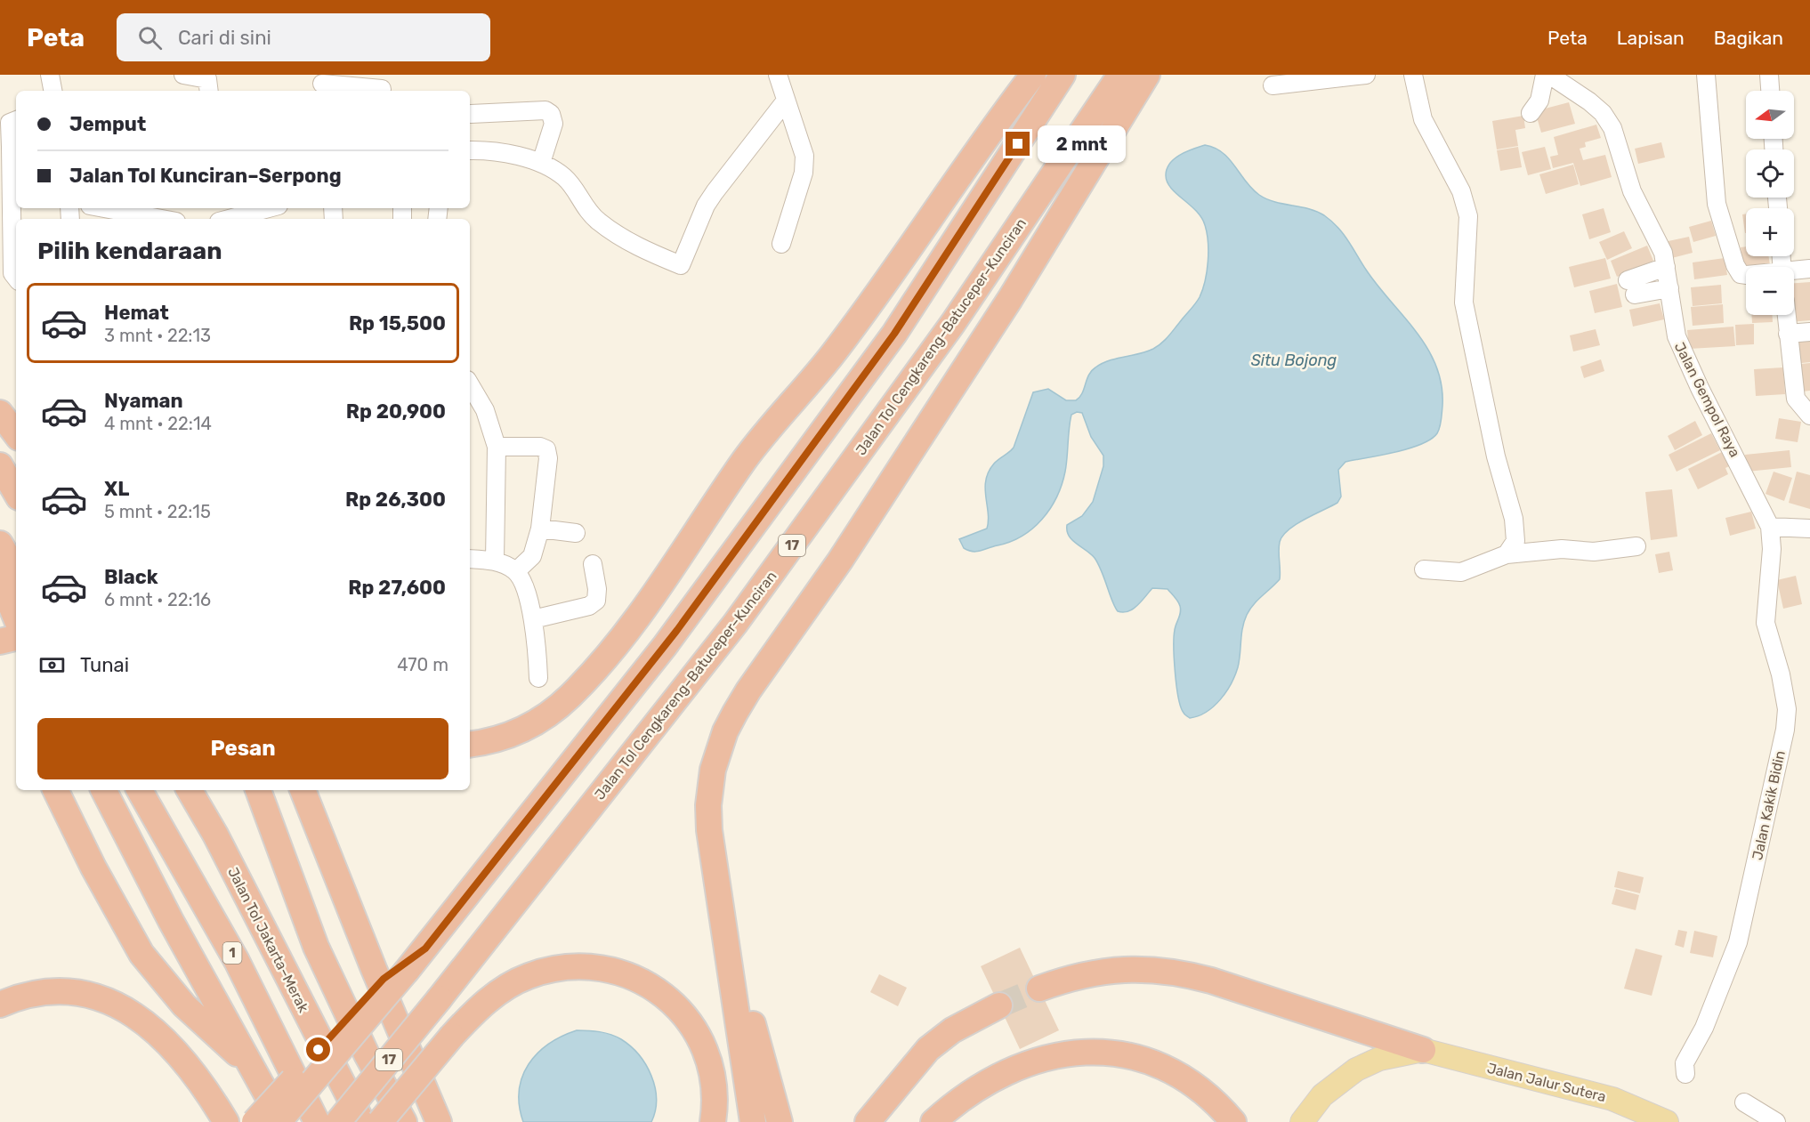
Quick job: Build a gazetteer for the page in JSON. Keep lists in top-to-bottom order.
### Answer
{
  "streets": {
    "highway": [
      "Jalan Tol Cengkareng–Batuceper–Kunciran",
      "17",
      "Jalan Tol Jakarta–Merak",
      "1"
    ],
    "main road": ["Jalan Jalur Sutera"],
    "street": ["Jalan Gempol Raya", "Jalan Kakik Bidin"]
  },
  "crossings": [
    ["Jalan Gempol Raya", "Jalan Kakik Bidin"]
  ],
  "water": ["Situ Bojong"],
  "north": "left",
  "page": {
    "header": "Peta",
    "search": "Cari di sini",
    "nav": ["Peta", "Lapisan", "Bagikan"],
    "map_buttons": ["+", "−"],
    "banner": ["Jemput", "Jalan Tol Kunciran–Serpong"],
    "bubble": "2 mnt",
    "heading": "Pilih kendaraan",
    "list": [
      {
        "name": "Hemat",
        "note": "3 mnt · 22:13",
        "value": "Rp 15,500"
      },
      {
        "name": "Nyaman",
        "note": "4 mnt · 22:14",
        "value": "Rp 20,900"
      },
      {
        "name": "XL",
        "note": "5 mnt · 22:15",
        "value": "Rp 26,300"
      },
      {
        "name": "Black",
        "note": "6 mnt · 22:16",
        "value": "Rp 27,600"
      }
    ],
    "pay": ["Tunai", "470 m"],
    "buttons": "Pesan"
  }
}
